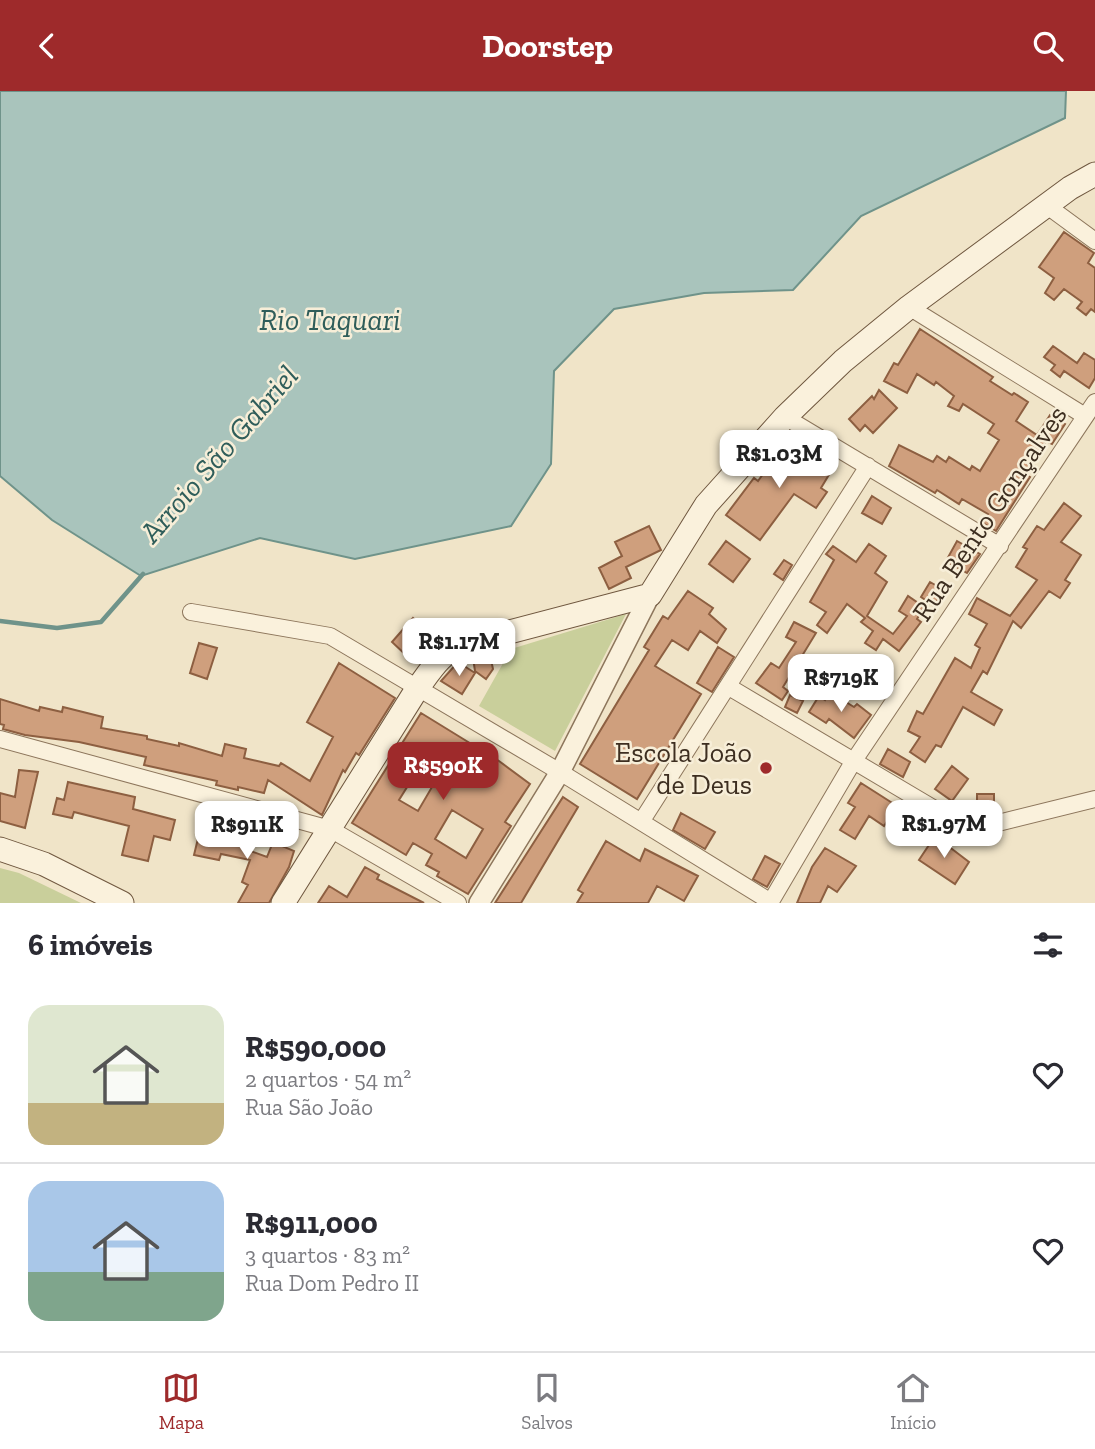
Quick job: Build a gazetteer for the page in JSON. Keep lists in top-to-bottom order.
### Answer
{
  "streets": {
    "street": ["Rua Bento Gonçalves"]
  },
  "water": ["Rio Taquari", "Arroio São Gabriel"],
  "places": ["Escola João de Deus"],
  "page": {
    "header": "Doorstep",
    "price": [
      "R$1.03M",
      "R$1.17M",
      "R$719K",
      "R$590K",
      "R$1.97M",
      "R$911K"
    ],
    "heading": "6 imóveis",
    "list": [
      {
        "name": "R$590,000",
        "note": "2 quartos · 54 m² · Rua São João"
      },
      {
        "name": "R$911,000",
        "note": "3 quartos · 83 m² · Rua Dom Pedro II"
      }
    ],
    "tabs": ["Mapa", "Salvos", "Início"]
  }
}
